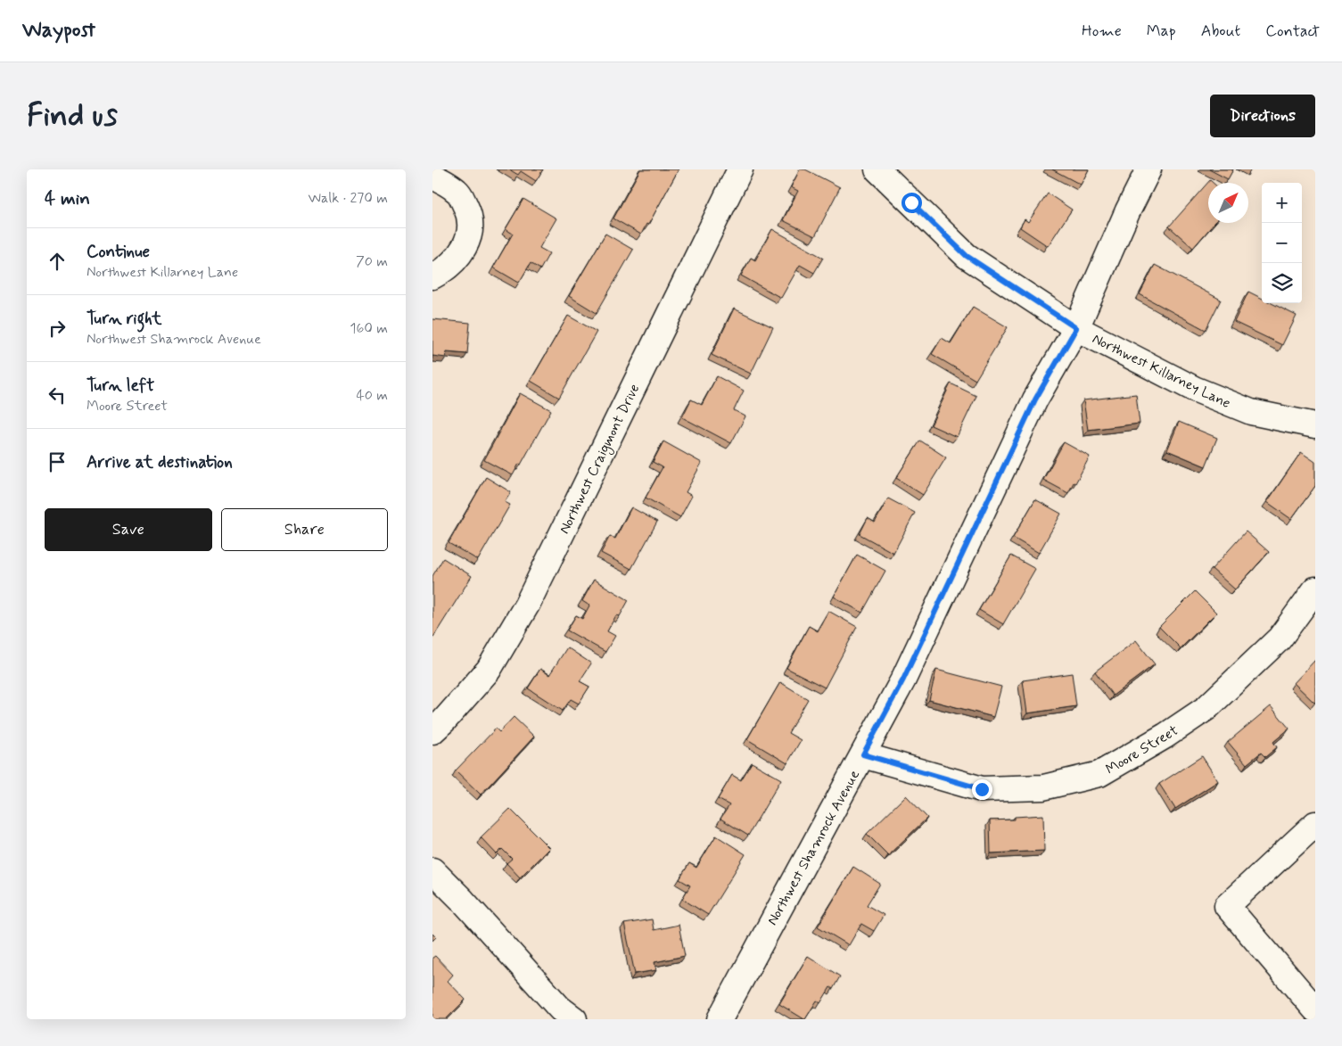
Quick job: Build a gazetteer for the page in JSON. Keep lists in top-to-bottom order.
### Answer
{
  "streets": {
    "street": [
      "Northwest Killarney Lane",
      "Northwest Craigmont Drive",
      "Moore Street",
      "Northwest Shamrock Avenue"
    ]
  },
  "crossings": [
    ["Northwest Killarney Lane", "Northwest Shamrock Avenue"],
    ["Moore Street", "Northwest Shamrock Avenue"]
  ],
  "north": "top right",
  "page": {
    "header": "Waypost",
    "nav": [
      "Home",
      "Map",
      "About",
      "Contact"
    ],
    "buttons": [
      "Directions",
      ["Save", "Share"]
    ],
    "title": "Find us",
    "heading": ["4 min", "Walk · 270 m"],
    "map_buttons": ["+", "−"],
    "list": [
      ["Continue", "Northwest Killarney Lane", "70 m"],
      ["Turn right", "Northwest Shamrock Avenue", "160 m"],
      ["Turn left", "Moore Street", "40 m"],
      "Arrive at destination"
    ]
  }
}
